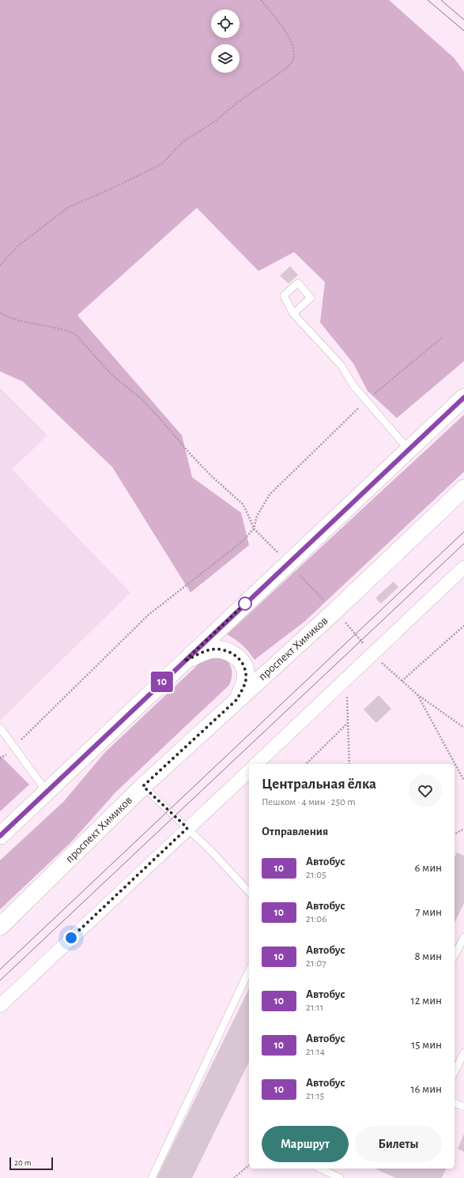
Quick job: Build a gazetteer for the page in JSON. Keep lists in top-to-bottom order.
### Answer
{
  "streets": {
    "main road": ["проспект Химиков"]
  },
  "lines": ["bus line 10"],
  "scale_bar": "20 m",
  "page": {
    "on_map": "10",
    "heading": [
      ["Центральная ёлка", "Пешком · 4 мин · 250 m"],
      "Отправления"
    ],
    "list": [
      {
        "mark": "10",
        "name": "Автобус",
        "note": "21:05",
        "value": "6 мин"
      },
      {
        "mark": "10",
        "name": "Автобус",
        "note": "21:06",
        "value": "7 мин"
      },
      {
        "mark": "10",
        "name": "Автобус",
        "note": "21:07",
        "value": "8 мин"
      },
      {
        "mark": "10",
        "name": "Автобус",
        "note": "21:11",
        "value": "12 мин"
      },
      {
        "mark": "10",
        "name": "Автобус",
        "note": "21:14",
        "value": "15 мин"
      },
      {
        "mark": "10",
        "name": "Автобус",
        "note": "21:15",
        "value": "16 мин"
      }
    ],
    "buttons": ["Маршрут", "Билеты"],
    "scale": "20 m"
  }
}
